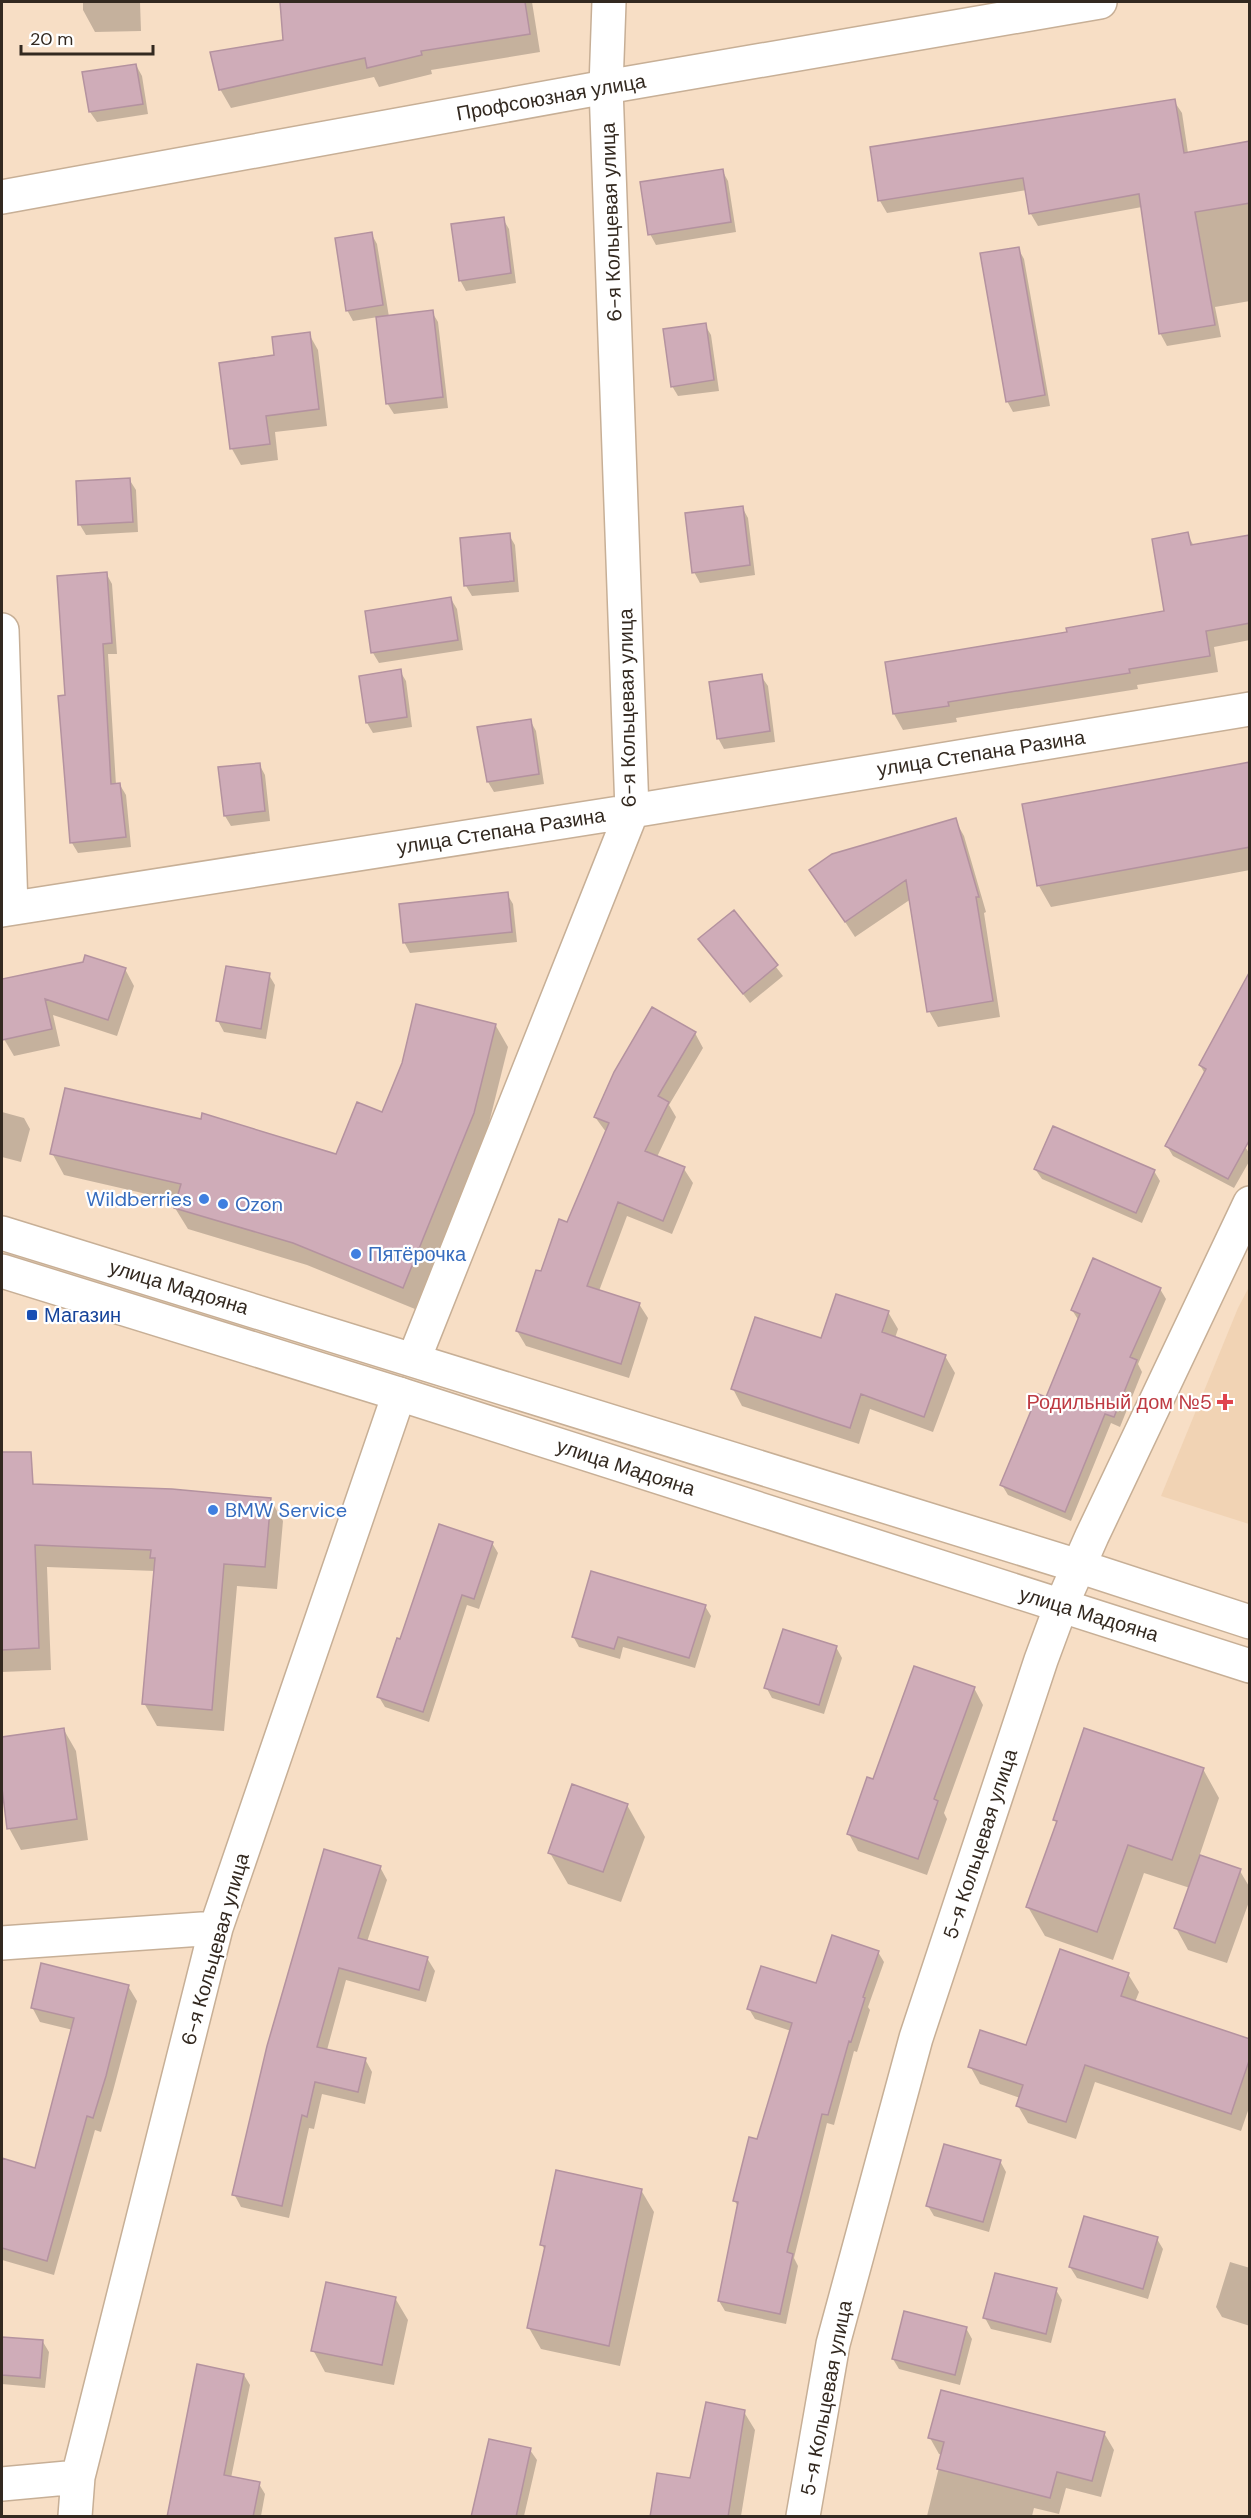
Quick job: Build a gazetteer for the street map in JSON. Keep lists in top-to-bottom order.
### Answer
{
  "streets": {
    "street": [
      "Профсоюзная улица",
      "6-я Кольцевая улица",
      "улица Степана Разина",
      "улица Мадояна",
      "5-я Кольцевая улица"
    ]
  },
  "crossings": [
    ["Профсоюзная улица", "6-я Кольцевая улица"],
    ["6-я Кольцевая улица", "улица Степана Разина"],
    ["6-я Кольцевая улица", "улица Мадояна"],
    ["улица Мадояна", "5-я Кольцевая улица"]
  ],
  "places": {
    "other": [
      "Wildberries",
      "Ozon",
      "Пятёрочка",
      "BMW Service"
    ],
    "transit": ["Магазин"],
    "health": ["Родильный дом №5"]
  },
  "scale_bar": "20 m"
}
